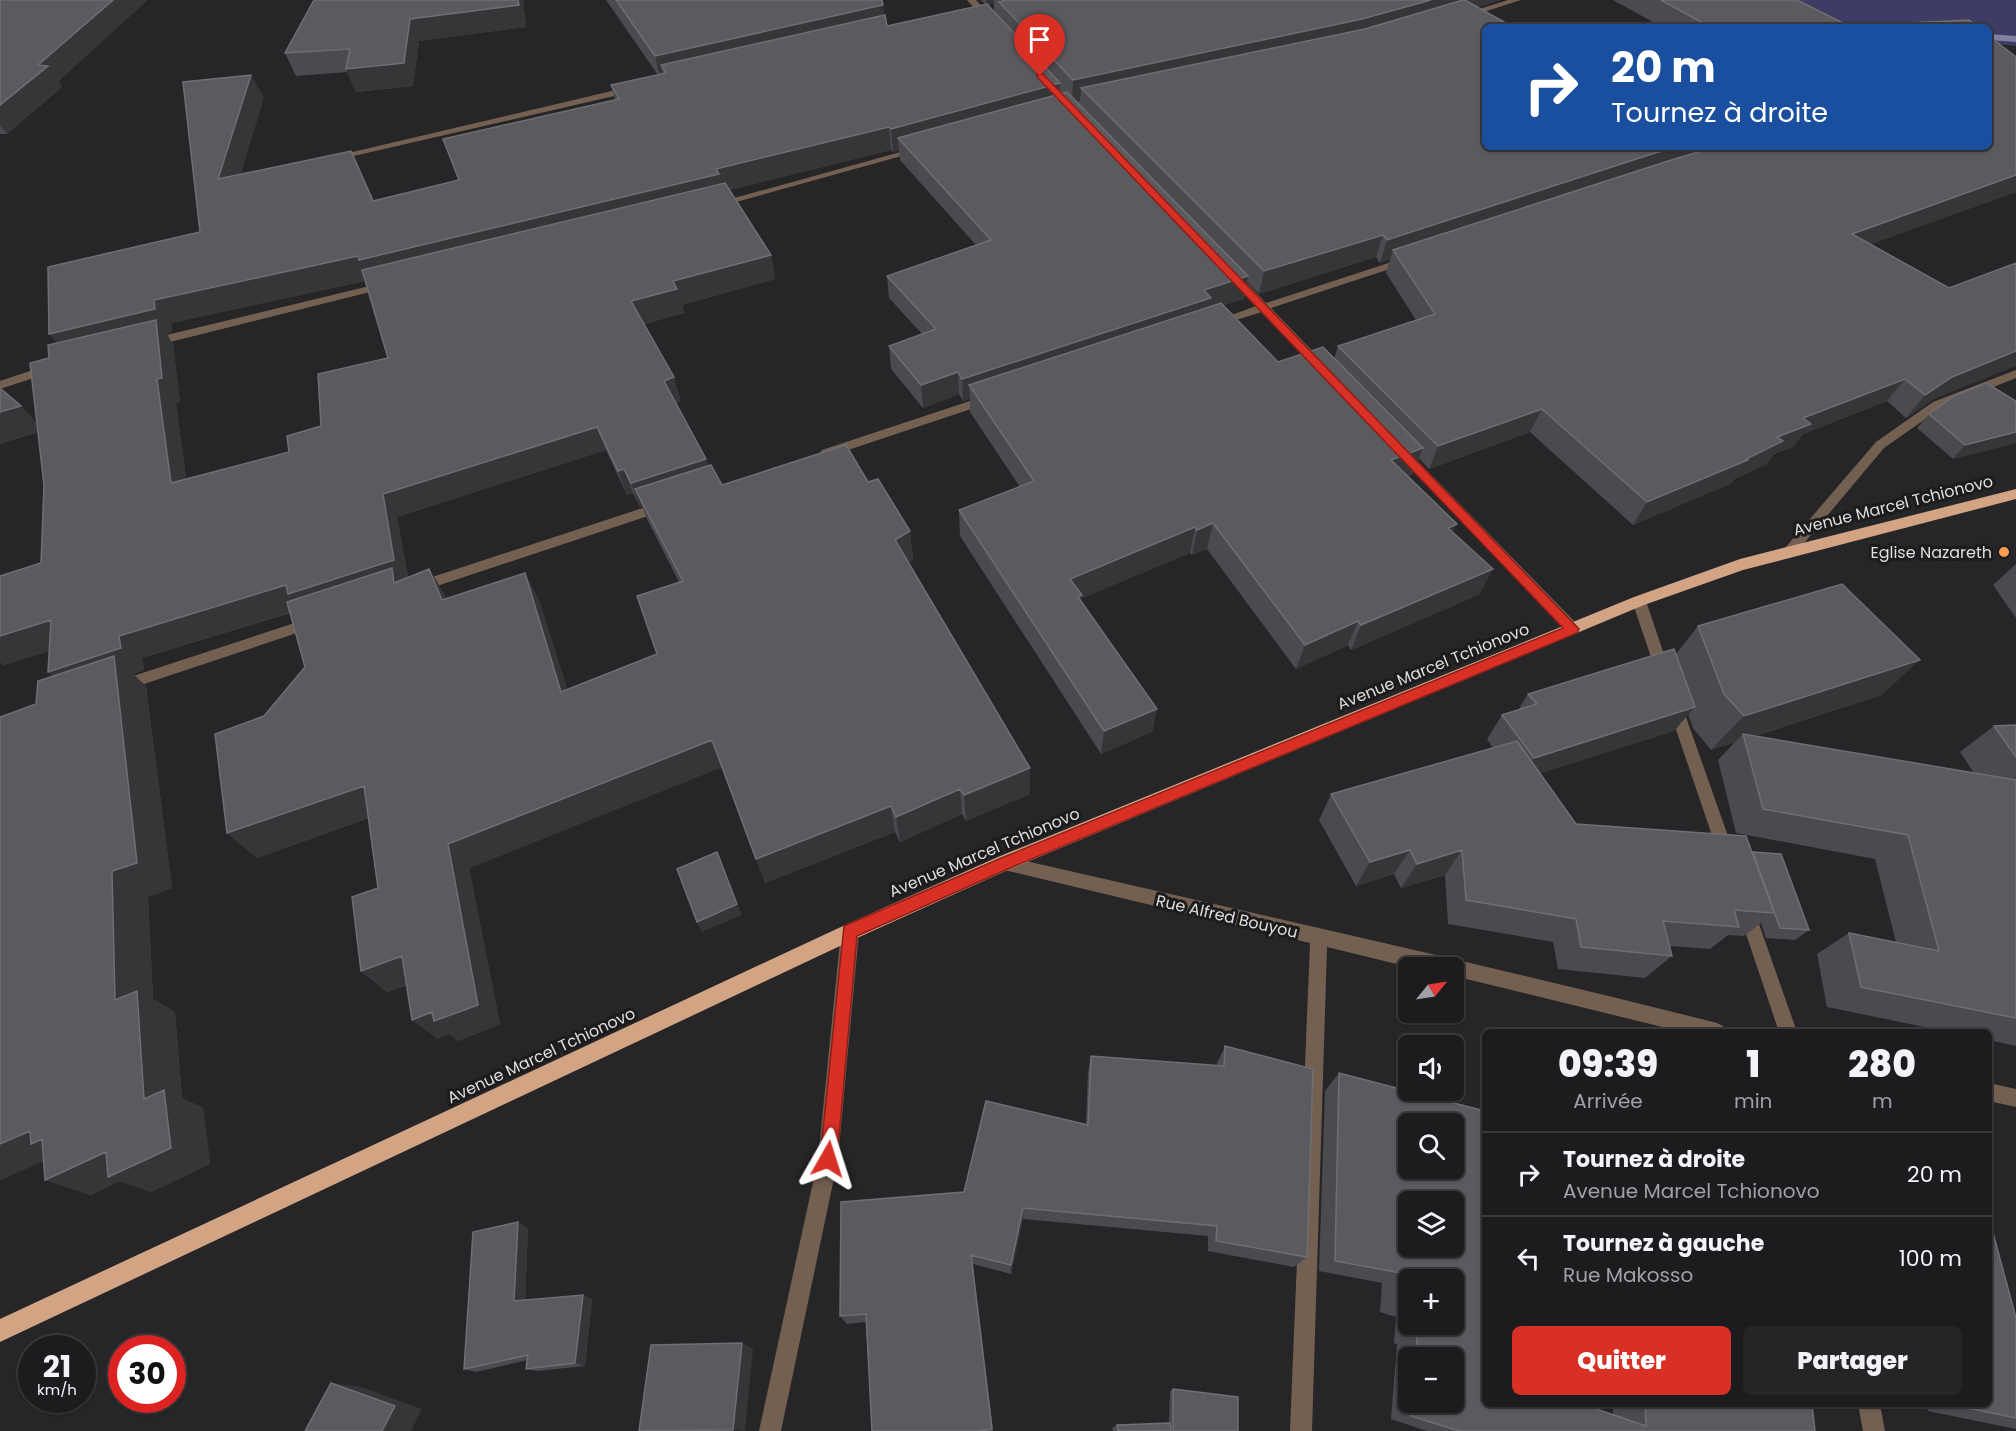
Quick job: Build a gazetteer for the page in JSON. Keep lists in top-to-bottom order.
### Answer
{
  "streets": {
    "highway": ["Avenue Marcel Tchionovo"],
    "street": ["Rue Alfred Bouyou"]
  },
  "crossings": [
    ["Avenue Marcel Tchionovo", "Rue Alfred Bouyou"]
  ],
  "places": ["Eglise Nazareth"],
  "north": "top right",
  "page": {
    "turn": ["20 m", "Tournez à droite"],
    "map_buttons": ["+", "−"],
    "eta": [
      "09:39",
      "Arrivée",
      "1",
      "min",
      "280",
      "m"
    ],
    "list": [
      {
        "name": "Tournez à droite",
        "note": "Avenue Marcel Tchionovo",
        "value": "20 m"
      },
      {
        "name": "Tournez à gauche",
        "note": "Rue Makosso",
        "value": "100 m"
      }
    ],
    "buttons": ["Quitter", "Partager"],
    "speed": "21 km/h",
    "limit": "30"
  }
}
